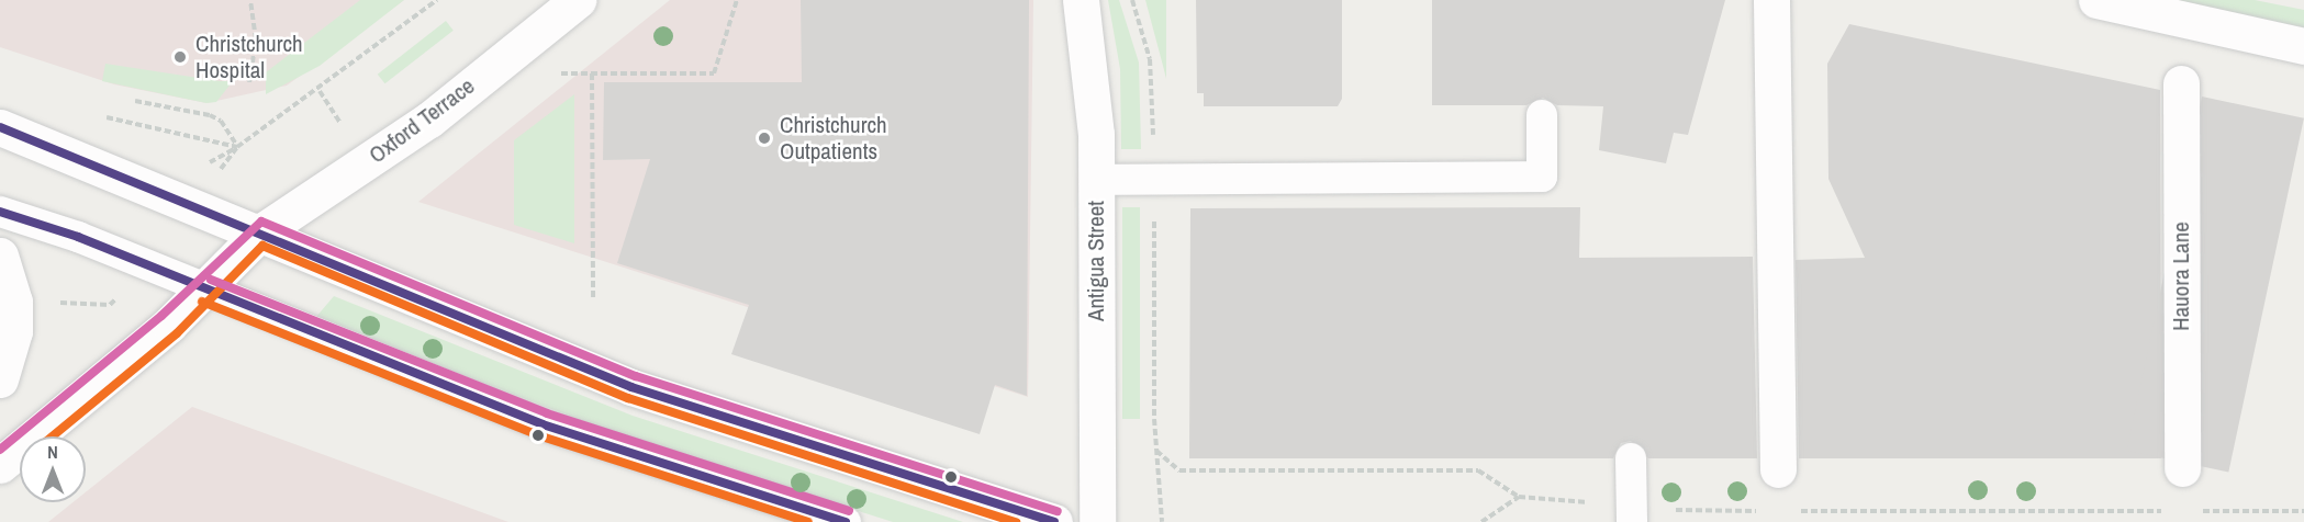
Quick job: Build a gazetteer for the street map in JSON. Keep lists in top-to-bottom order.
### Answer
{
  "streets": {
    "street": ["Oxford Terrace", "Antigua Street", "Hauora Lane"]
  },
  "places": ["Christchurch Hospital", "Christchurch Outpatients"],
  "north": "top"
}
